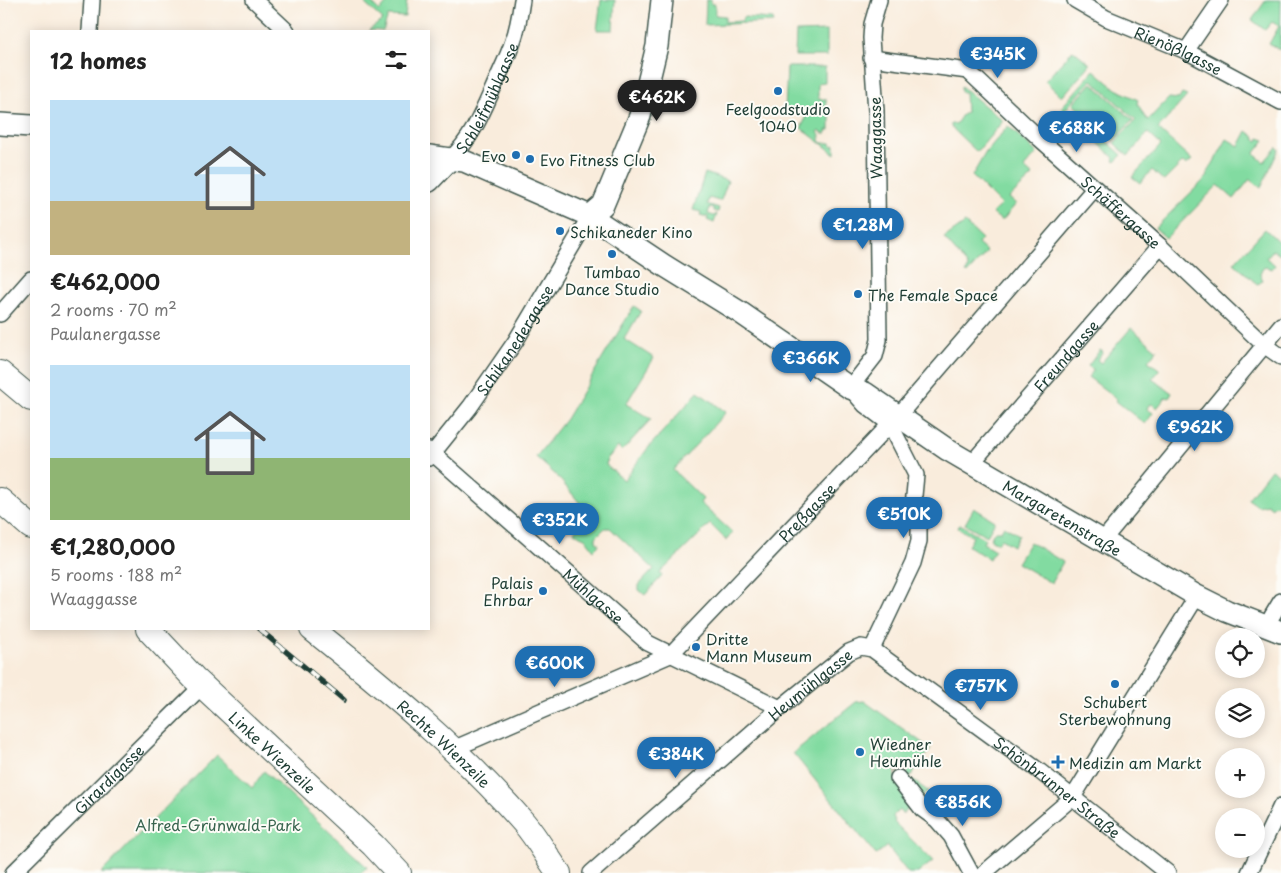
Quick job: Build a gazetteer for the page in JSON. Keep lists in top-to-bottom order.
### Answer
{
  "streets": {
    "main road": ["Rechte Wienzeile", "Linke Wienzeile"],
    "street": [
      "Rienößlgasse",
      "Schleifmühlgasse",
      "Waaggasse",
      "Schäffergasse",
      "Schikanedergasse",
      "Freundgasse",
      "Preßgasse",
      "Margaretenstraße",
      "Mühlgasse",
      "Heumühlgasse",
      "Girardigasse",
      "Schönbrunner Straße"
    ]
  },
  "crossings": [
    ["Schleifmühlgasse", "Margaretenstraße"],
    ["Waaggasse", "Schäffergasse"],
    ["Waaggasse", "Margaretenstraße"],
    ["Schäffergasse", "Freundgasse"],
    ["Schäffergasse", "Preßgasse"],
    ["Schikanedergasse", "Margaretenstraße"],
    ["Schikanedergasse", "Mühlgasse"],
    ["Freundgasse", "Margaretenstraße"],
    ["Preßgasse", "Margaretenstraße"],
    ["Preßgasse", "Mühlgasse"],
    ["Preßgasse", "Heumühlgasse"],
    ["Preßgasse", "Rechte Wienzeile"],
    ["Margaretenstraße", "Heumühlgasse"],
    ["Mühlgasse", "Heumühlgasse"],
    ["Heumühlgasse", "Schönbrunner Straße"],
    ["Linke Wienzeile", "Girardigasse"]
  ],
  "parks": ["Alfred-Grünwald-Park"],
  "places": {
    "other": [
      "Feelgoodstudio 1040",
      "Evo",
      "Evo Fitness Club",
      "Schikaneder Kino",
      "Tumbao Dance Studio",
      "The Female Space",
      "Palais Ehrbar",
      "Dritte Mann Museum",
      "Schubert Sterbewohnung",
      "Wiedner Heumühle"
    ],
    "health": ["Medizin am Markt"]
  },
  "page": {
    "heading": "12 homes",
    "price": [
      "€345K",
      "€462K",
      "€688K",
      "€1.28M",
      "€366K",
      "€962K",
      "€510K",
      "€352K",
      "€600K",
      "€757K",
      "€384K",
      "€856K"
    ],
    "list": [
      {
        "name": "€462,000",
        "note": "2 rooms · 70 m² · Paulanergasse"
      },
      {
        "name": "€1,280,000",
        "note": "5 rooms · 188 m² · Waaggasse"
      }
    ],
    "map_buttons": ["+", "−"]
  }
}
